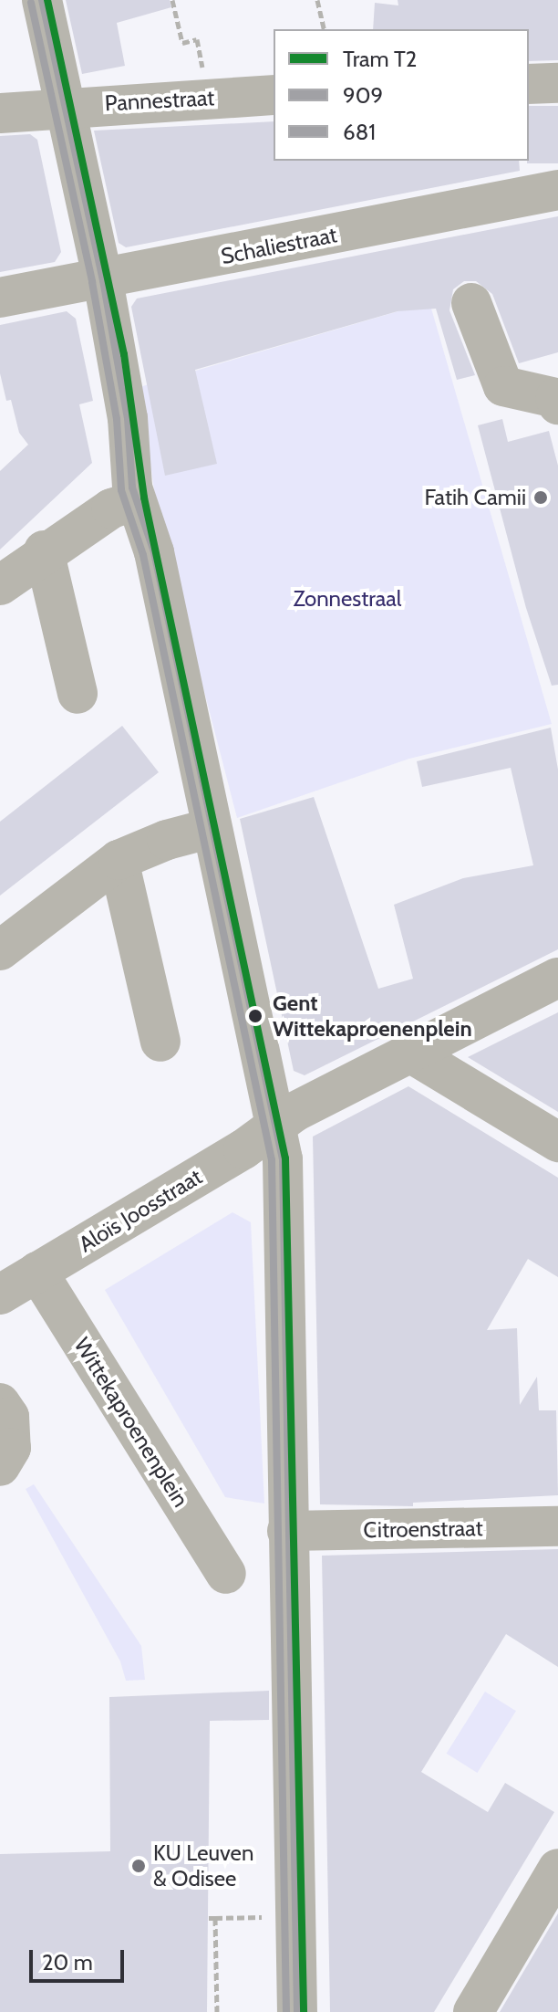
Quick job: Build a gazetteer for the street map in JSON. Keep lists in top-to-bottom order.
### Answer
{
  "streets": {
    "street": [
      "Pannestraat",
      "Schaliestraat",
      "Aloïs Joosstraat",
      "Wittekaproenenplein",
      "Citroenstraat"
    ]
  },
  "crossings": [
    ["Aloïs Joosstraat", "Wittekaproenenplein"]
  ],
  "parks": ["Zonnestraal"],
  "places": ["Fatih Camii", "Gent Wittekaproenenplein", "KU Leuven & Odisee"],
  "lines": ["tram line T2", "transit line 909", "transit line 681"],
  "legend": ["Tram T2", "909", "681"],
  "scale_bar": "20 m"
}
